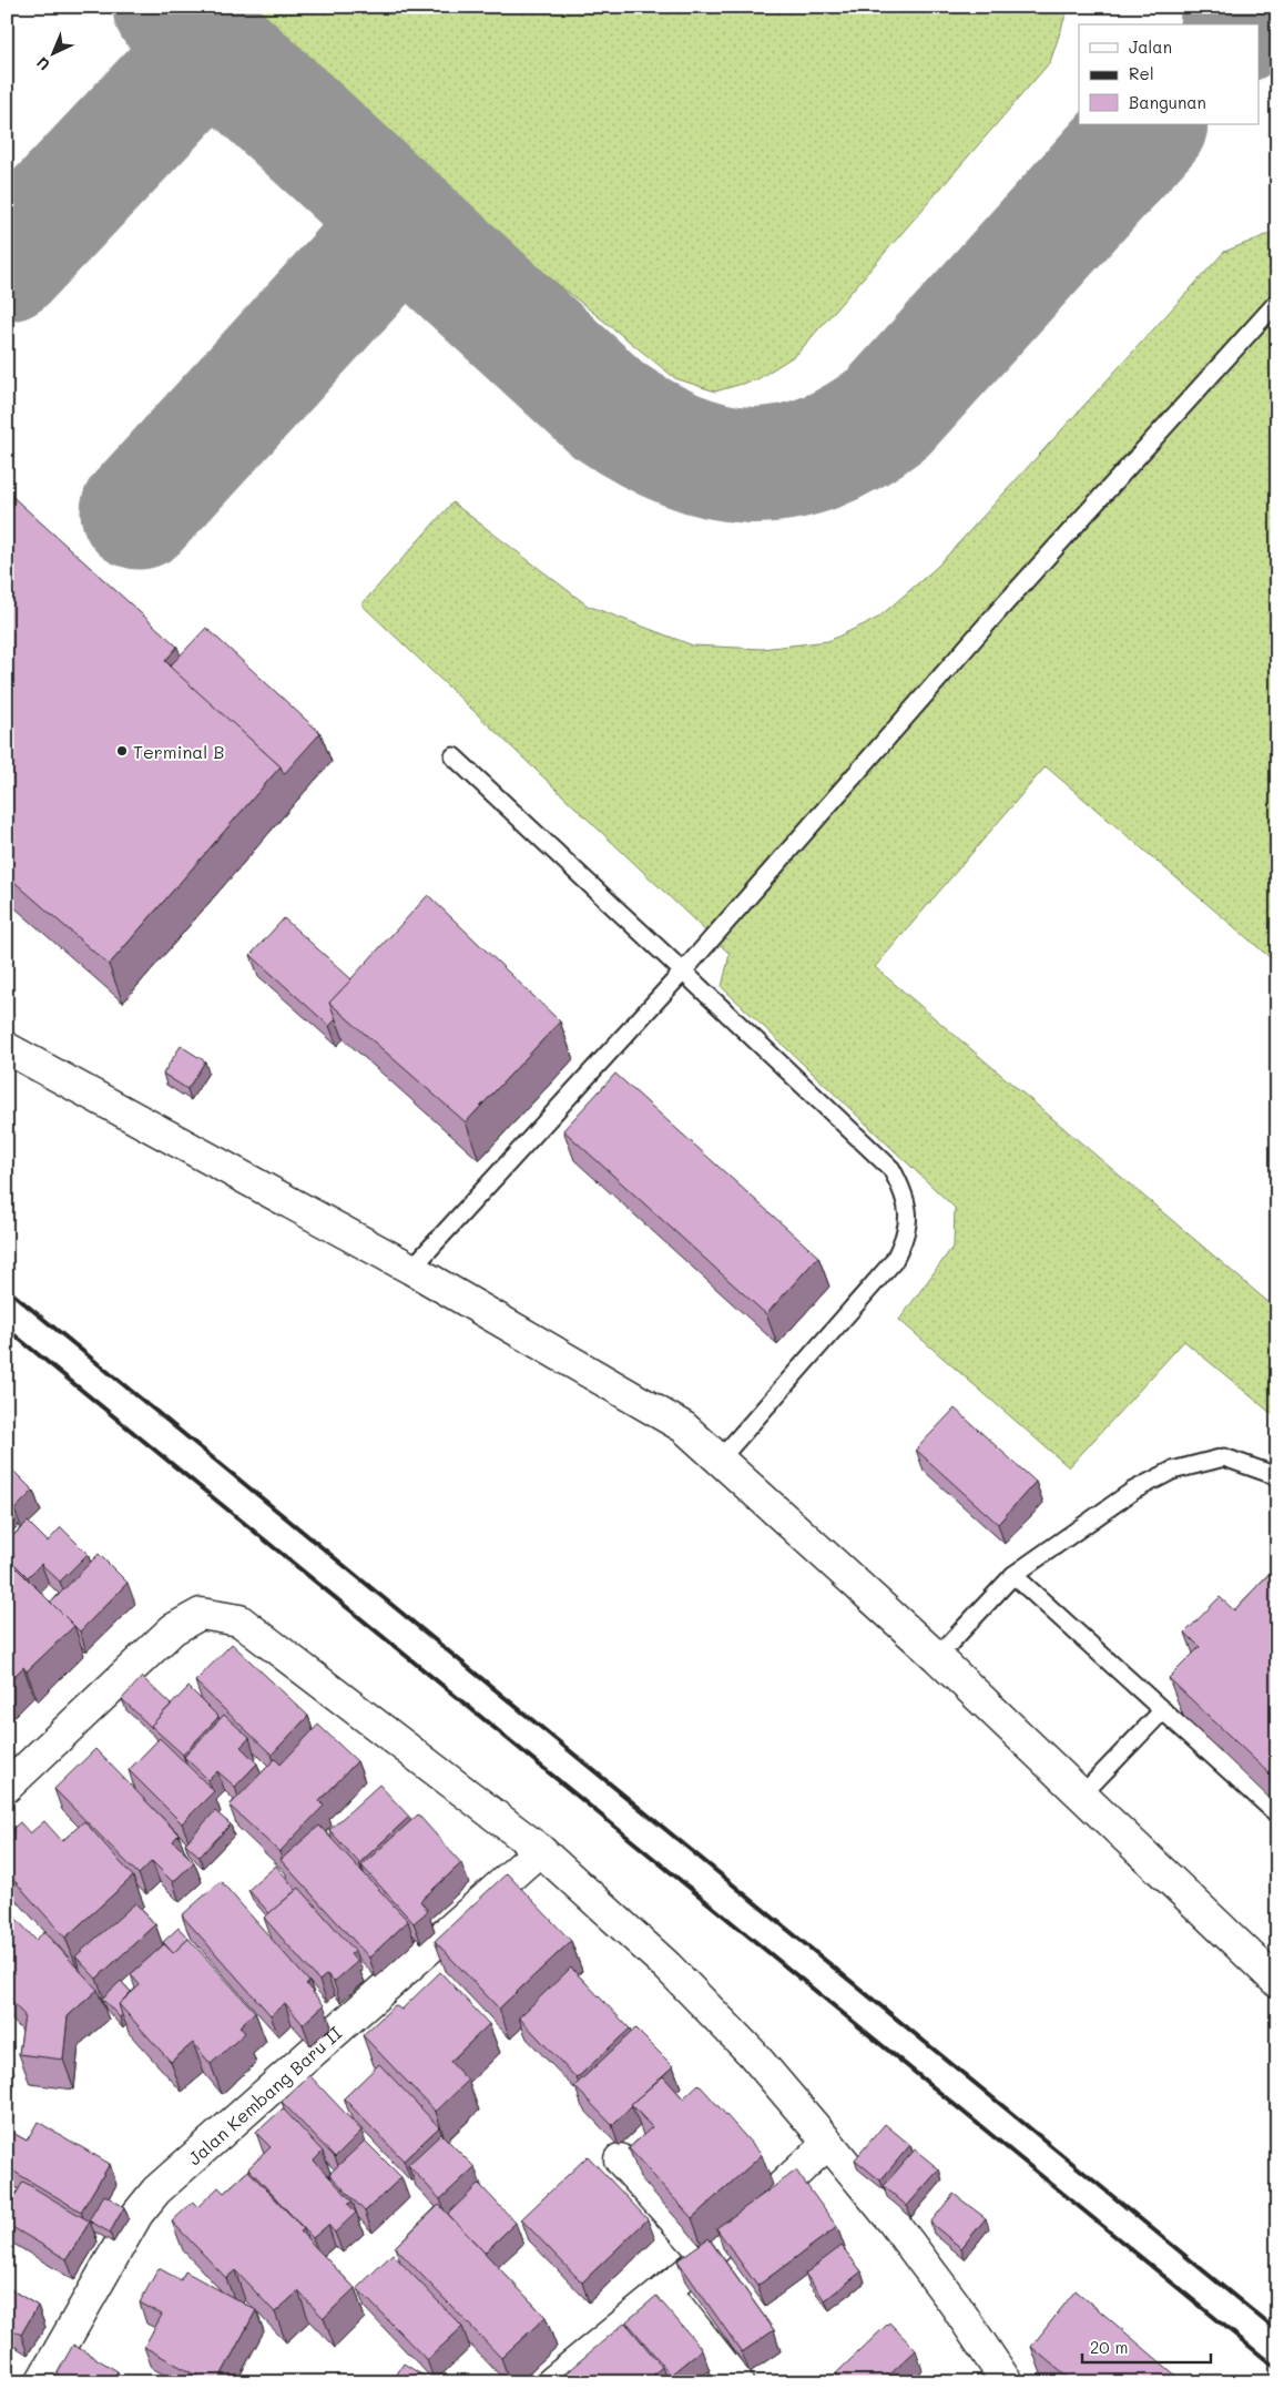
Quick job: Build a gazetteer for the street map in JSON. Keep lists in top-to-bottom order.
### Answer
{
  "streets": {
    "street": ["Jalan Kembang Baru II"]
  },
  "places": ["Terminal B"],
  "legend": ["Jalan", "Rel", "Bangunan"],
  "scale_bar": "20 m",
  "north": "bottom left"
}
